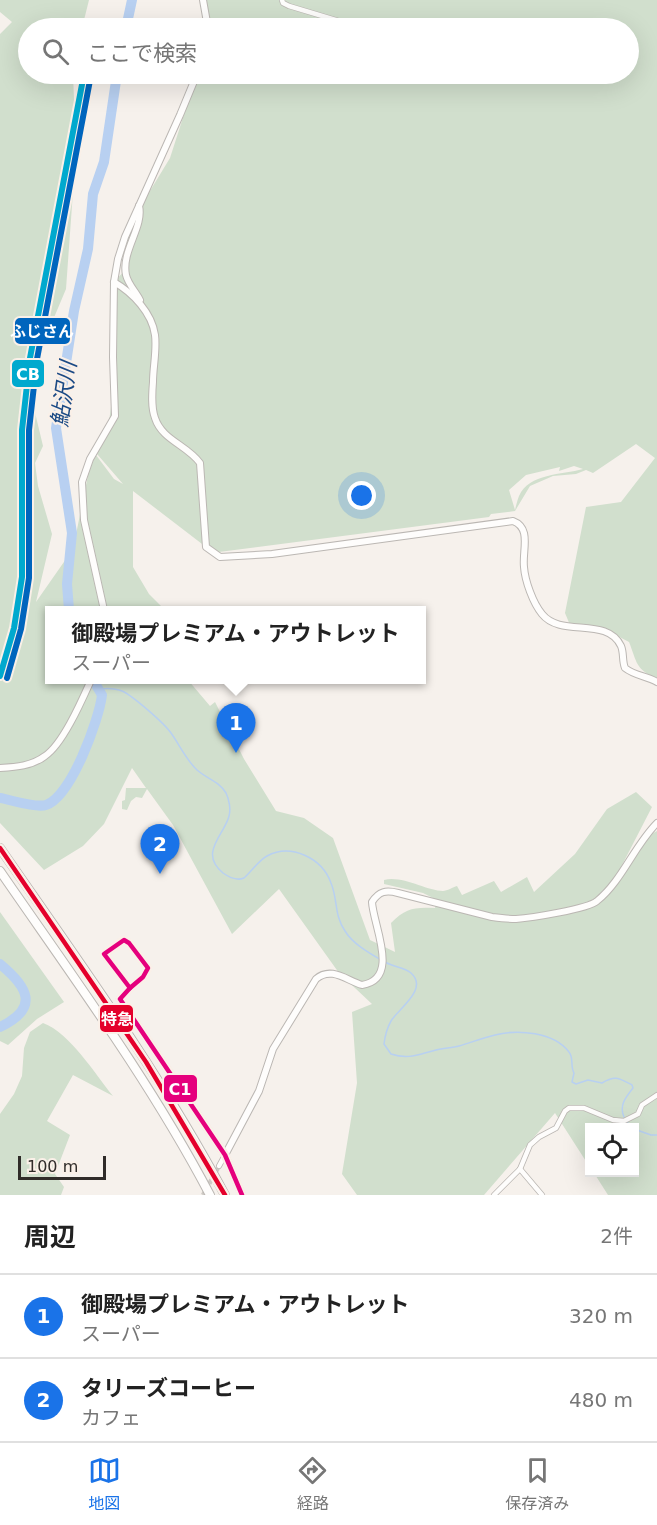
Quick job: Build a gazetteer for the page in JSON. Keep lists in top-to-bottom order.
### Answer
{
  "water": ["鮎沢川"],
  "lines": [
    "transit line CB",
    "transit line ふじさん",
    "transit line 特急",
    "transit line C1"
  ],
  "scale_bar": "100 m",
  "page": {
    "search": "ここで検索",
    "popup": ["御殿場プレミアム・アウトレット", "スーパー"],
    "pins": ["1", "2"],
    "scale": "100 m",
    "heading": ["周辺", "2件"],
    "list": [
      {
        "mark": "1",
        "name": "御殿場プレミアム・アウトレット",
        "note": "スーパー",
        "value": "320 m"
      },
      {
        "mark": "2",
        "name": "タリーズコーヒー",
        "note": "カフェ",
        "value": "480 m"
      }
    ],
    "nav": ["地図", "経路", "保存済み"]
  }
}
